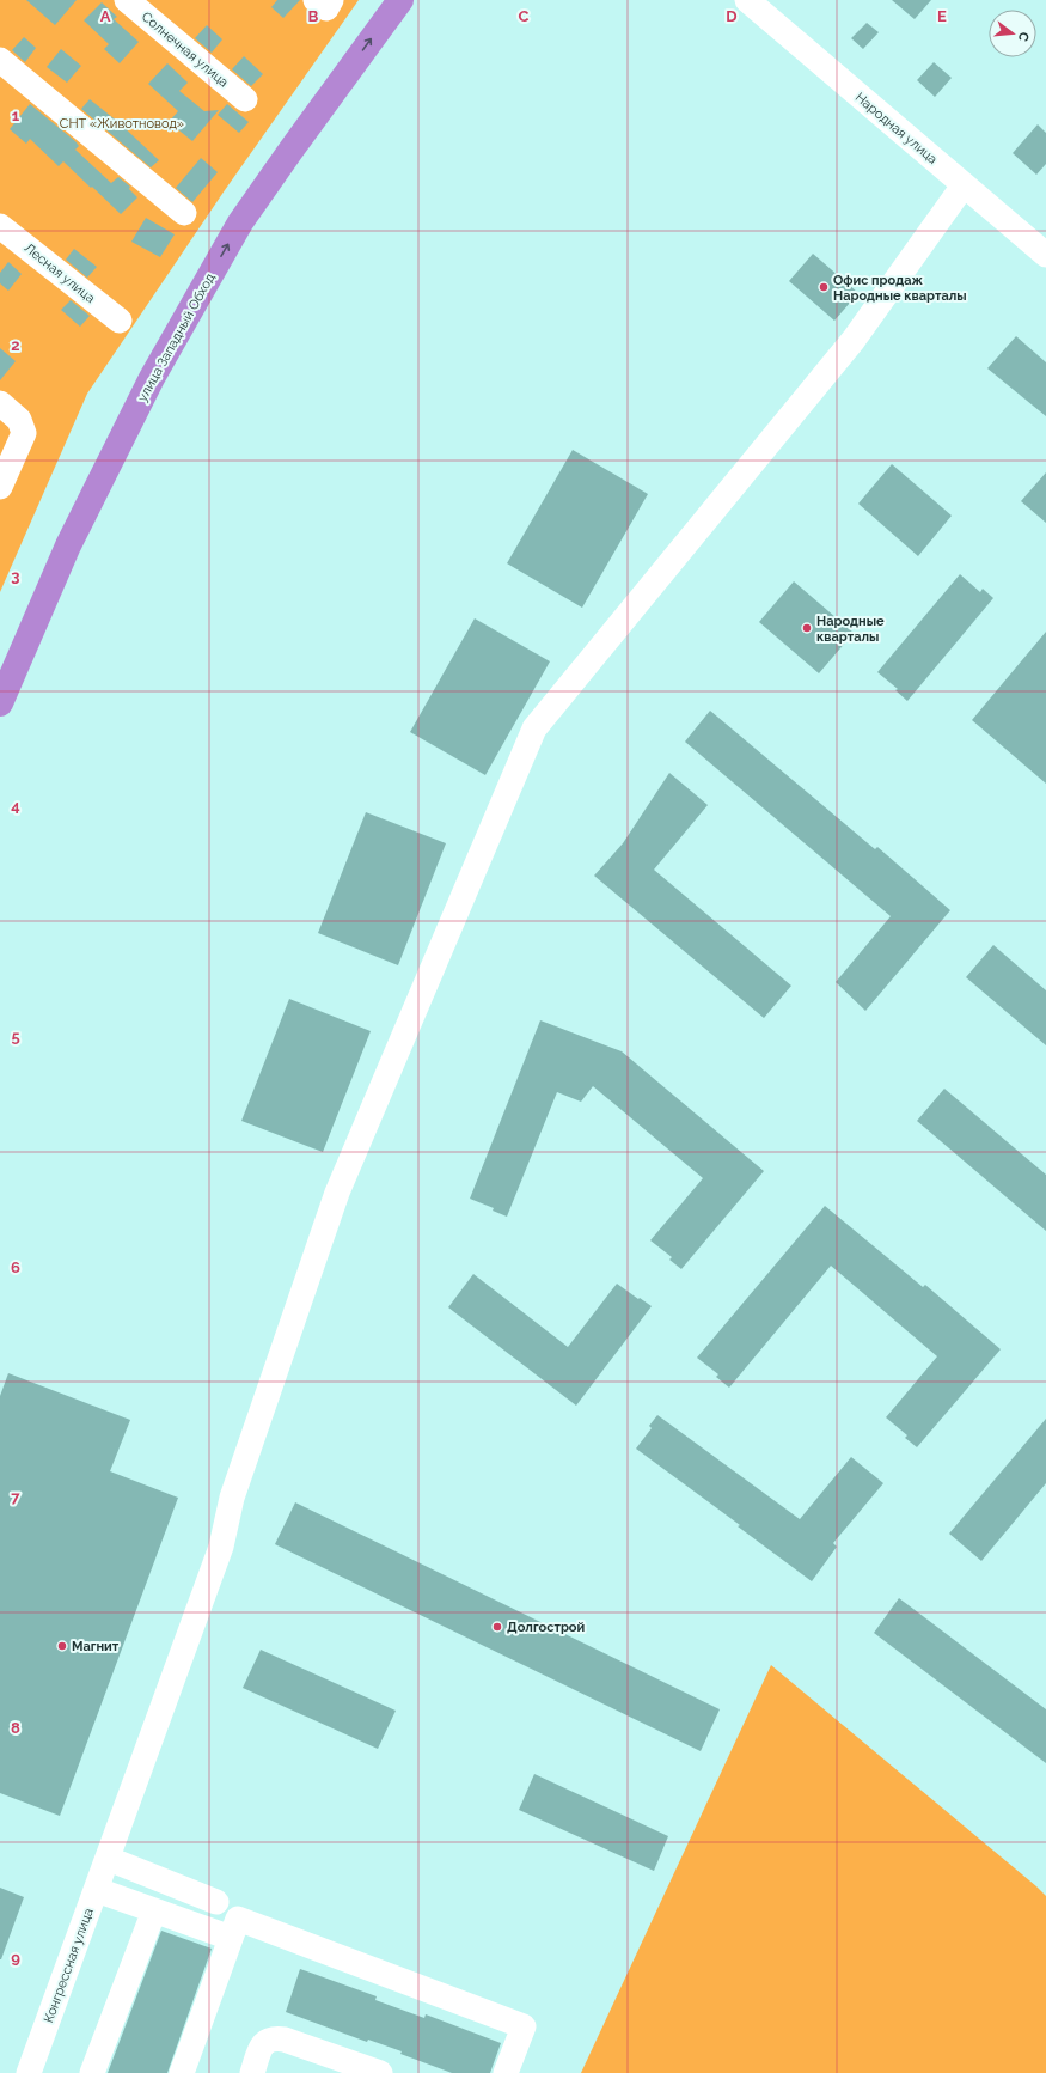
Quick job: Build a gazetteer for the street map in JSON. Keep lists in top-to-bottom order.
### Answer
{
  "streets": {
    "highway": ["улица Западный Обход"],
    "street": [
      "Солнечная улица",
      "Народная улица",
      "Лесная улица",
      "Конгрессная улица"
    ]
  },
  "crossings": [
    ["Народная улица", "Конгрессная улица"]
  ],
  "parks": ["СНТ «Животновод»"],
  "places": [
    "Офис продаж Народные кварталы",
    "Народные кварталы",
    "Долгострой",
    "Магнит"
  ],
  "north": "right",
  "grid": {
    "columns": [
      "A",
      "B",
      "C",
      "D",
      "E"
    ],
    "rows": [
      "1",
      "2",
      "3",
      "4",
      "5",
      "6",
      "7",
      "8",
      "9"
    ]
  }
}
